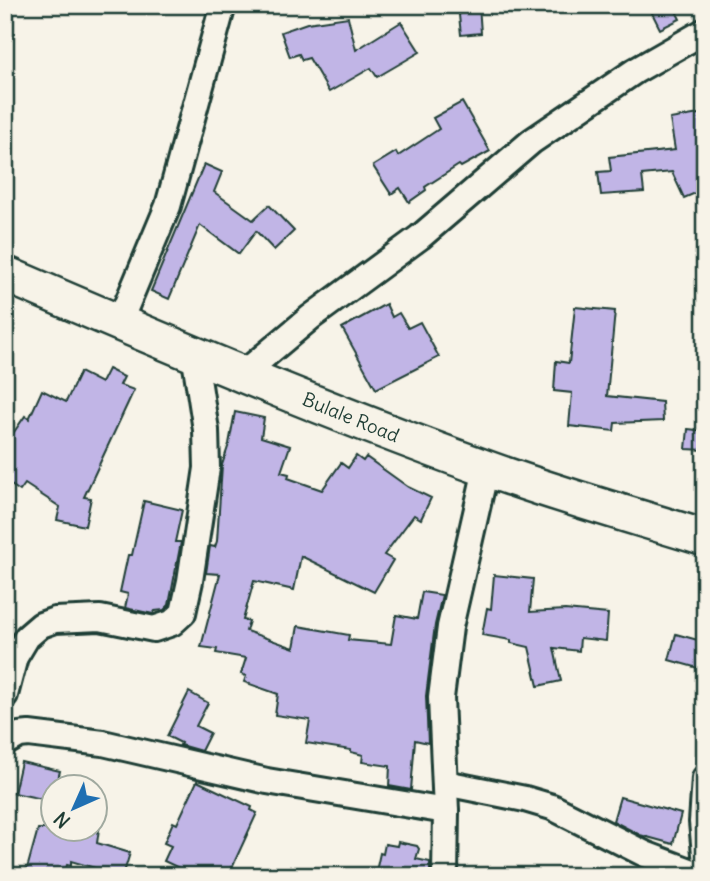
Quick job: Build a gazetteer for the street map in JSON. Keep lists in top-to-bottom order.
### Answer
{
  "streets": {
    "street": ["Bulale Road"]
  },
  "north": "bottom left"
}
